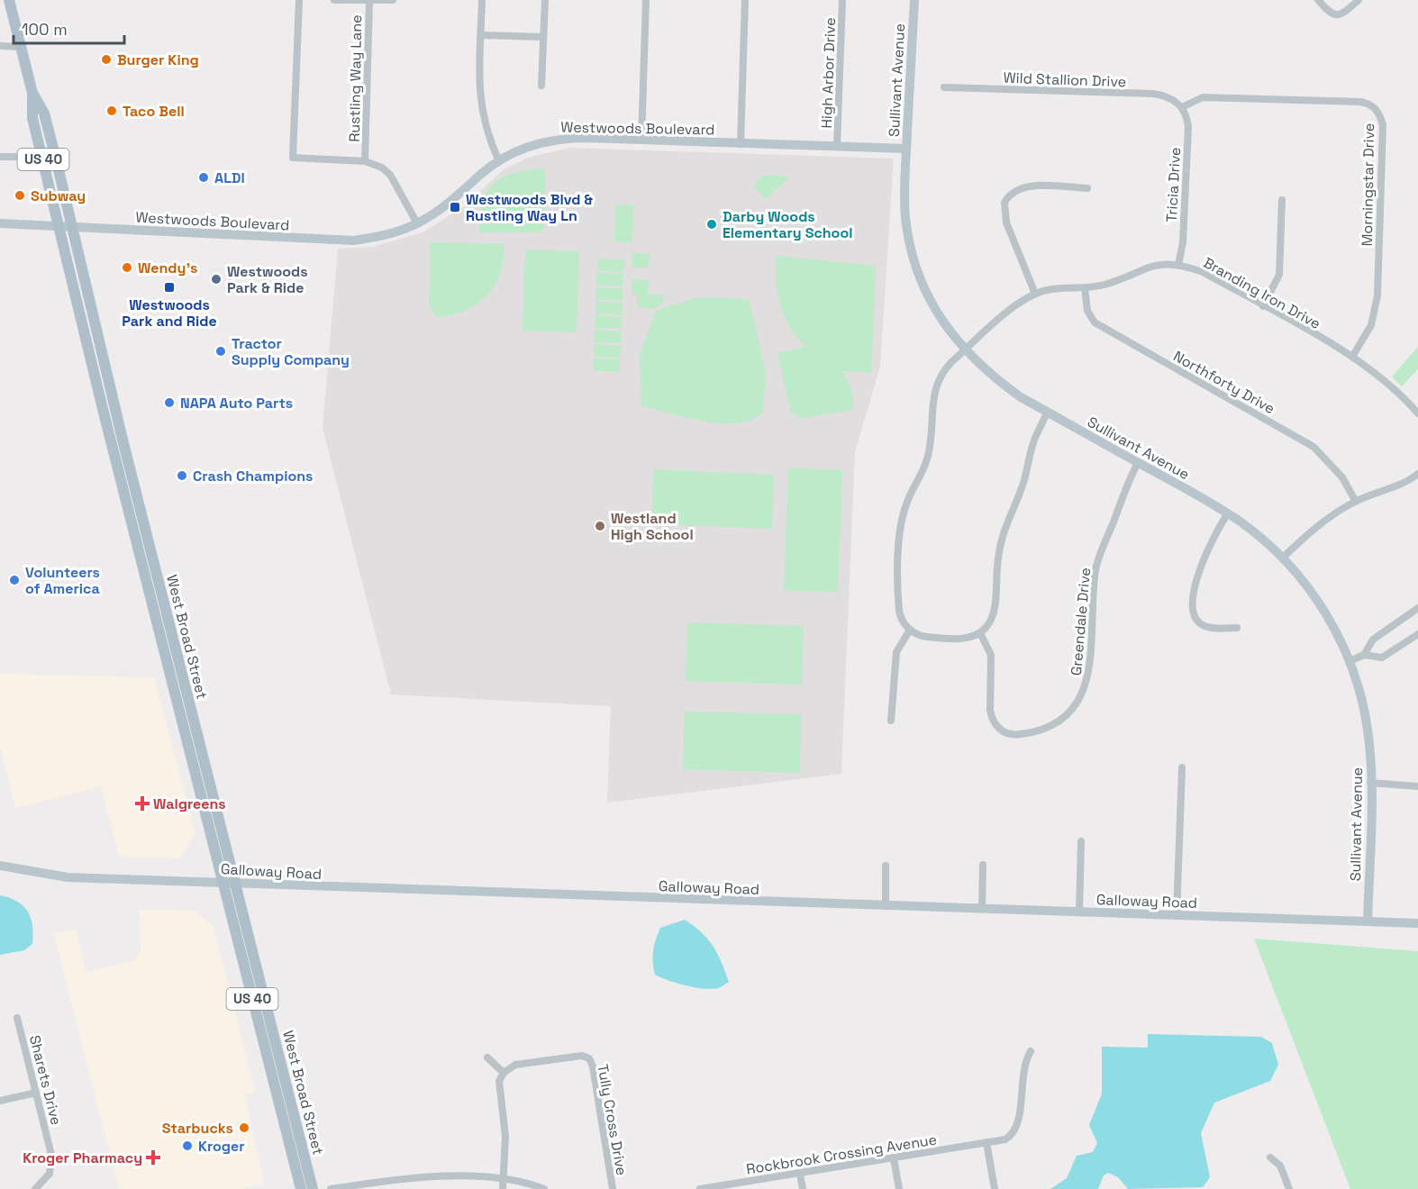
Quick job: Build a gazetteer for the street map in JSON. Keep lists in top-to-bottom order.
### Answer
{
  "streets": {
    "main road": ["US 40", "West Broad Street"],
    "street": [
      "High Arbor Drive",
      "Rustling Way Lane",
      "Wild Stallion Drive",
      "Sullivant Avenue",
      "Westwoods Boulevard",
      "Tricia Drive",
      "Morningstar Drive",
      "Branding Iron Drive",
      "Northforty Drive",
      "Greendale Drive",
      "Galloway Road",
      "Sharets Drive",
      "Tully Cross Drive",
      "Rockbrook Crossing Avenue"
    ]
  },
  "crossings": [
    ["High Arbor Drive", "Westwoods Boulevard"],
    ["Rustling Way Lane", "Westwoods Boulevard"],
    ["Wild Stallion Drive", "Tricia Drive"],
    ["Wild Stallion Drive", "Morningstar Drive"],
    ["Sullivant Avenue", "Westwoods Boulevard"],
    ["Sullivant Avenue", "Branding Iron Drive"],
    ["Sullivant Avenue", "Greendale Drive"],
    ["Sullivant Avenue", "Galloway Road"],
    ["Westwoods Boulevard", "West Broad Street"],
    ["Tricia Drive", "Morningstar Drive"],
    ["Tricia Drive", "Branding Iron Drive"],
    ["Morningstar Drive", "Branding Iron Drive"],
    ["Branding Iron Drive", "Northforty Drive"],
    ["West Broad Street", "Galloway Road"]
  ],
  "places": {
    "other": [
      "Burger King",
      "Taco Bell",
      "ALDI",
      "Subway",
      "Darby Woods Elementary School",
      "Wendy's",
      "Westwoods Park & Ride",
      "Tractor Supply Company",
      "NAPA Auto Parts",
      "Crash Champions",
      "Westland High School",
      "Volunteers of America",
      "Starbucks",
      "Kroger"
    ],
    "transit": ["Westwoods Blvd & Rustling Way Ln", "Westwoods Park and Ride"],
    "health": ["Walgreens", "Kroger Pharmacy"]
  },
  "scale_bar": "100 m"
}
